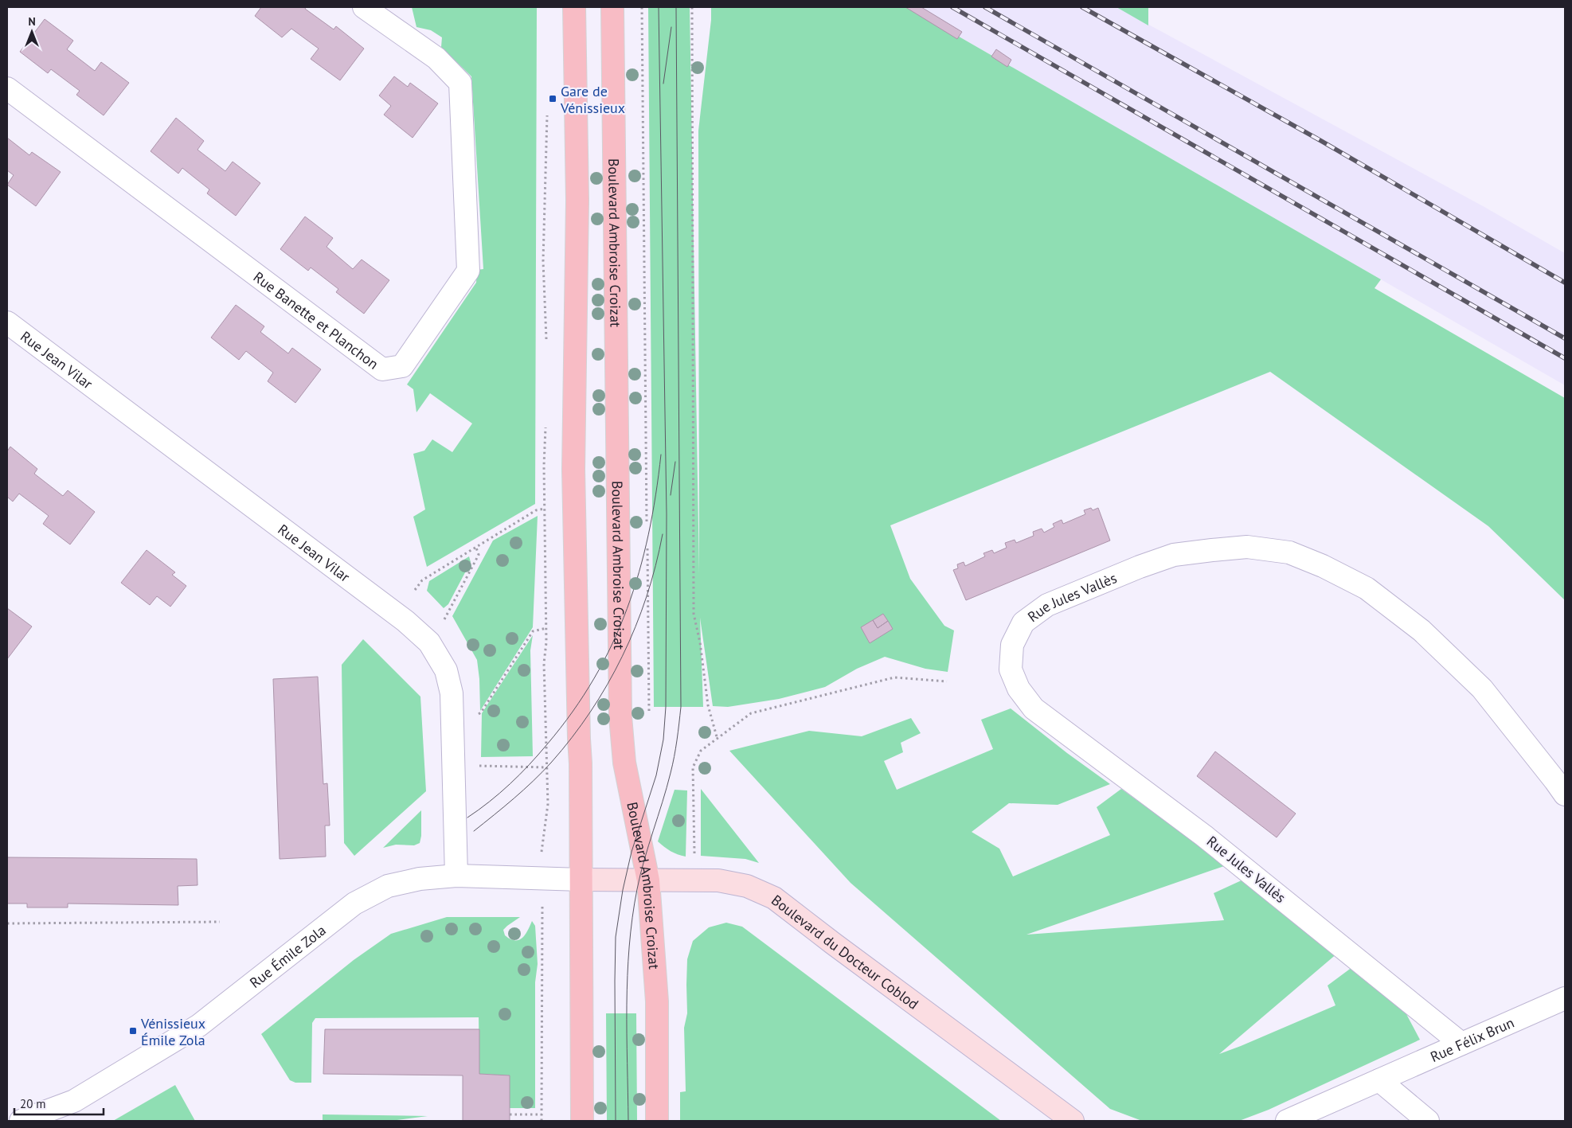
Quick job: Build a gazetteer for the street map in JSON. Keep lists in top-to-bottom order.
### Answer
{
  "streets": {
    "main road": ["Boulevard Ambroise Croizat"],
    "street": [
      "Rue Banette et Planchon",
      "Rue Jean Vilar",
      "Rue Jules Vallès",
      "Boulevard du Docteur Coblod",
      "Rue Émile Zola",
      "Rue Félix Brun"
    ]
  },
  "crossings": [
    ["Boulevard Ambroise Croizat", "Boulevard du Docteur Coblod"],
    ["Rue Jean Vilar", "Rue Émile Zola"],
    ["Rue Jules Vallès", "Rue Félix Brun"],
    ["Boulevard du Docteur Coblod", "Rue Émile Zola"]
  ],
  "places": {
    "transit": ["Gare de Vénissieux", "Vénissieux Émile Zola"]
  },
  "scale_bar": "20 m",
  "north": "top"
}
